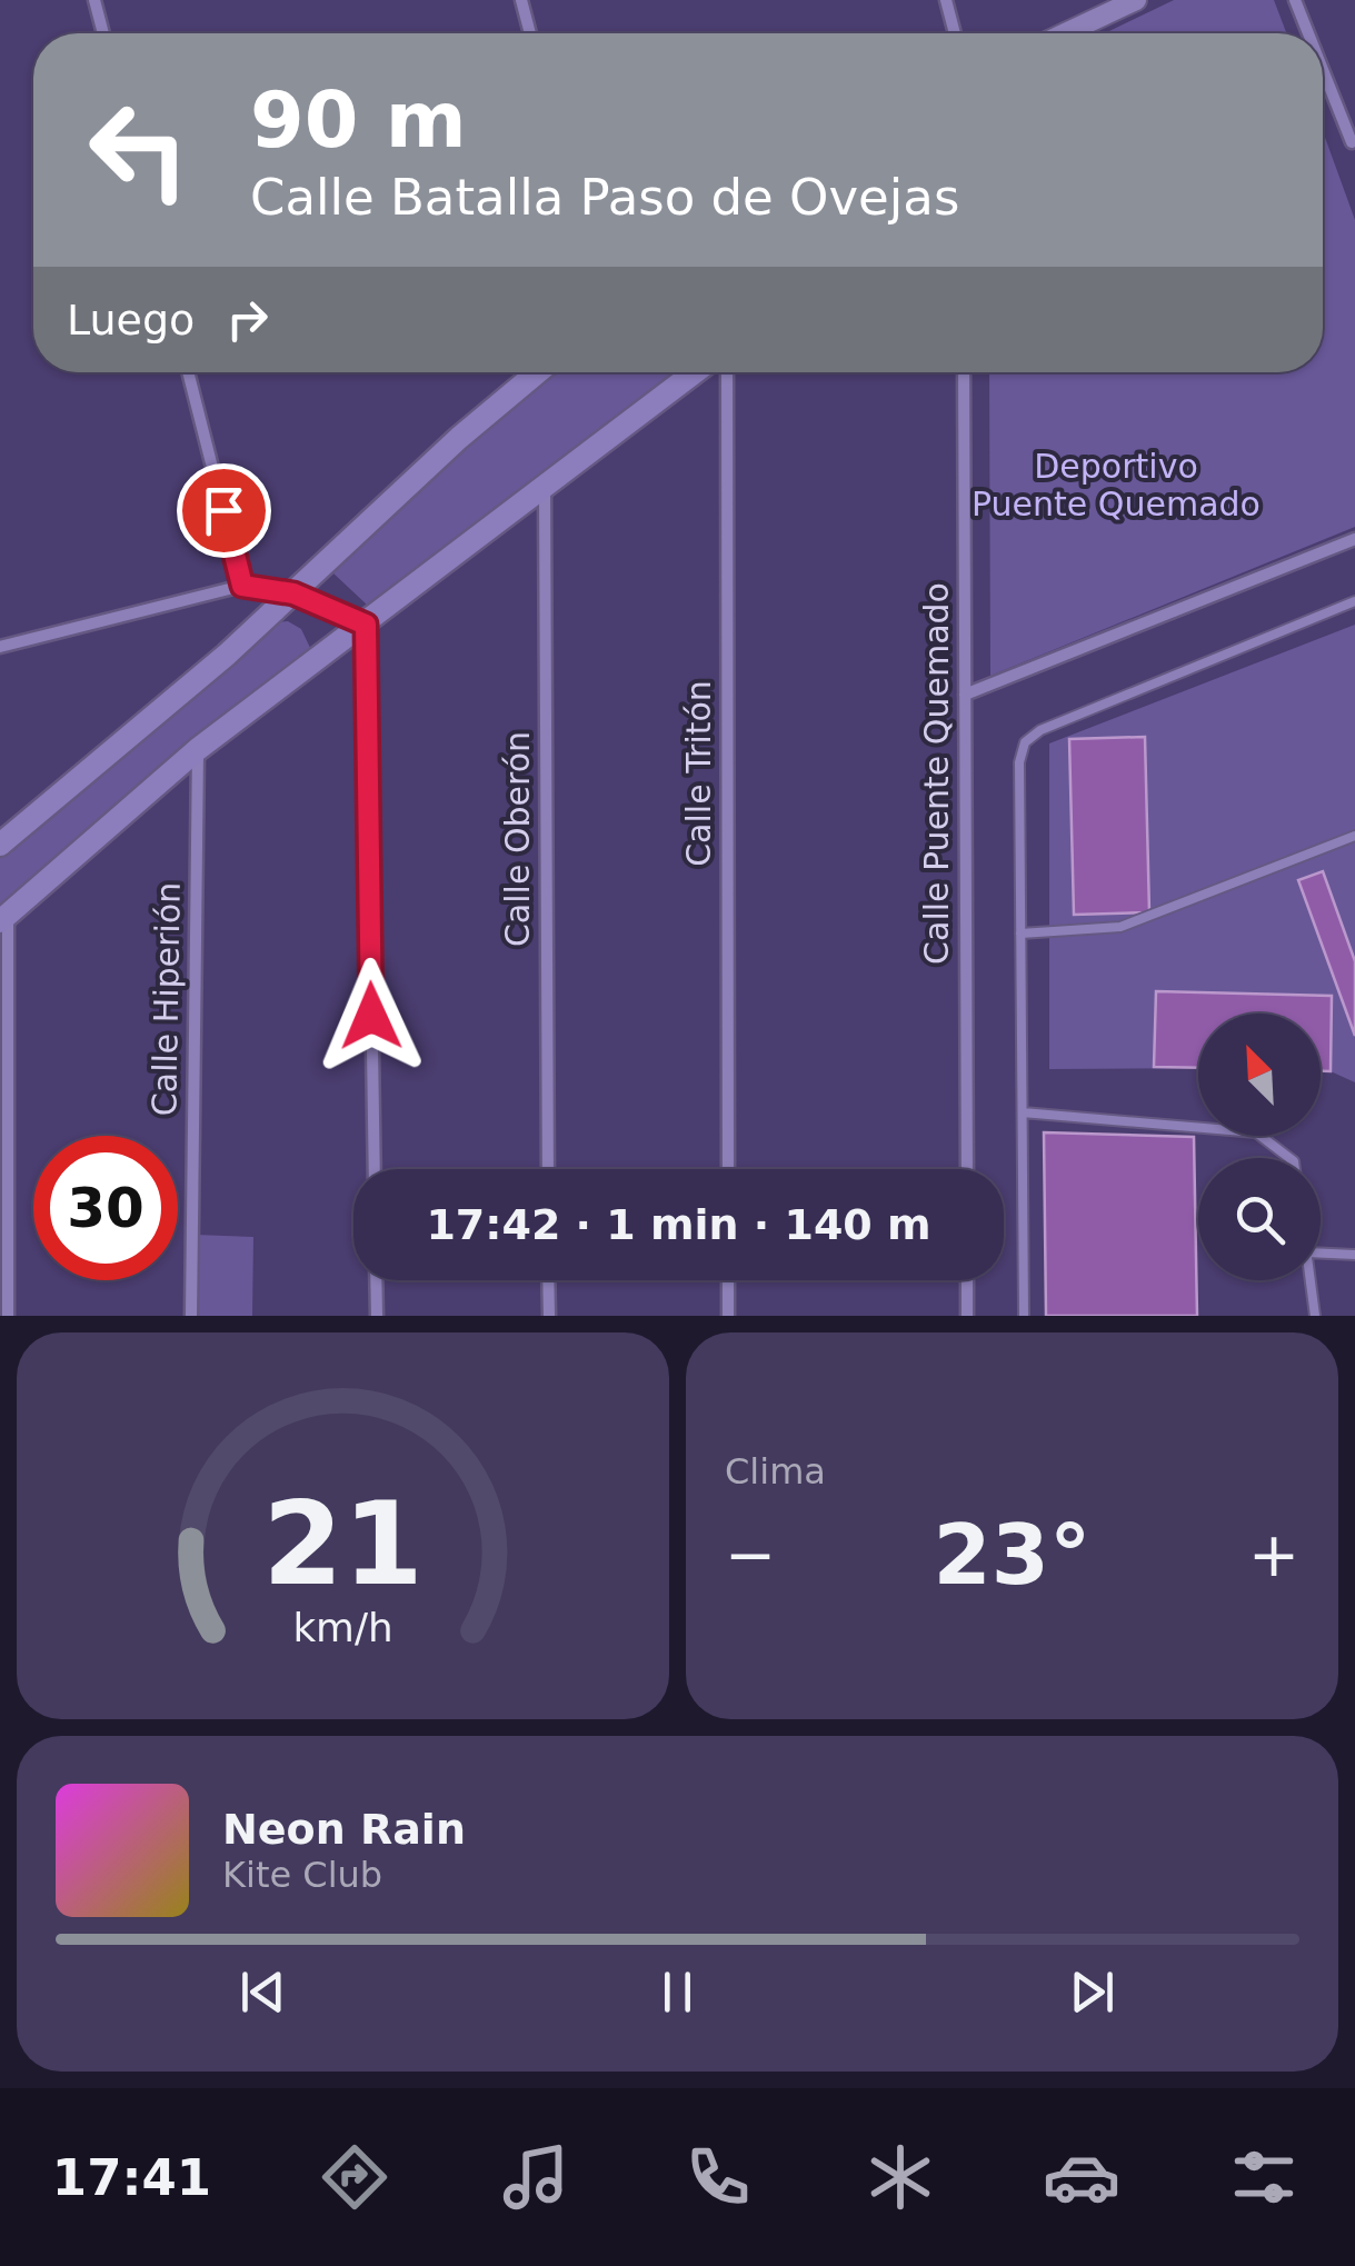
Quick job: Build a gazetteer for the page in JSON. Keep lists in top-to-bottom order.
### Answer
{
  "streets": {
    "street": [
      "Calle Tritón",
      "Calle Puente Quemado",
      "Calle Oberón",
      "Calle Hiperión"
    ]
  },
  "parks": ["Deportivo Puente Quemado"],
  "north": "top left",
  "page": {
    "turn": ["90 m", "Calle Batalla Paso de Ovejas"],
    "then": "Luego",
    "limit": "30",
    "trip": "17:42 · 1 min · 140 m",
    "tile": "Clima",
    "heat": ["−", "23°", "+"],
    "song": ["Neon Rain", "Kite Club"],
    "tabs": "17:41",
    "gauge": ["21", "km/h"]
  }
}
